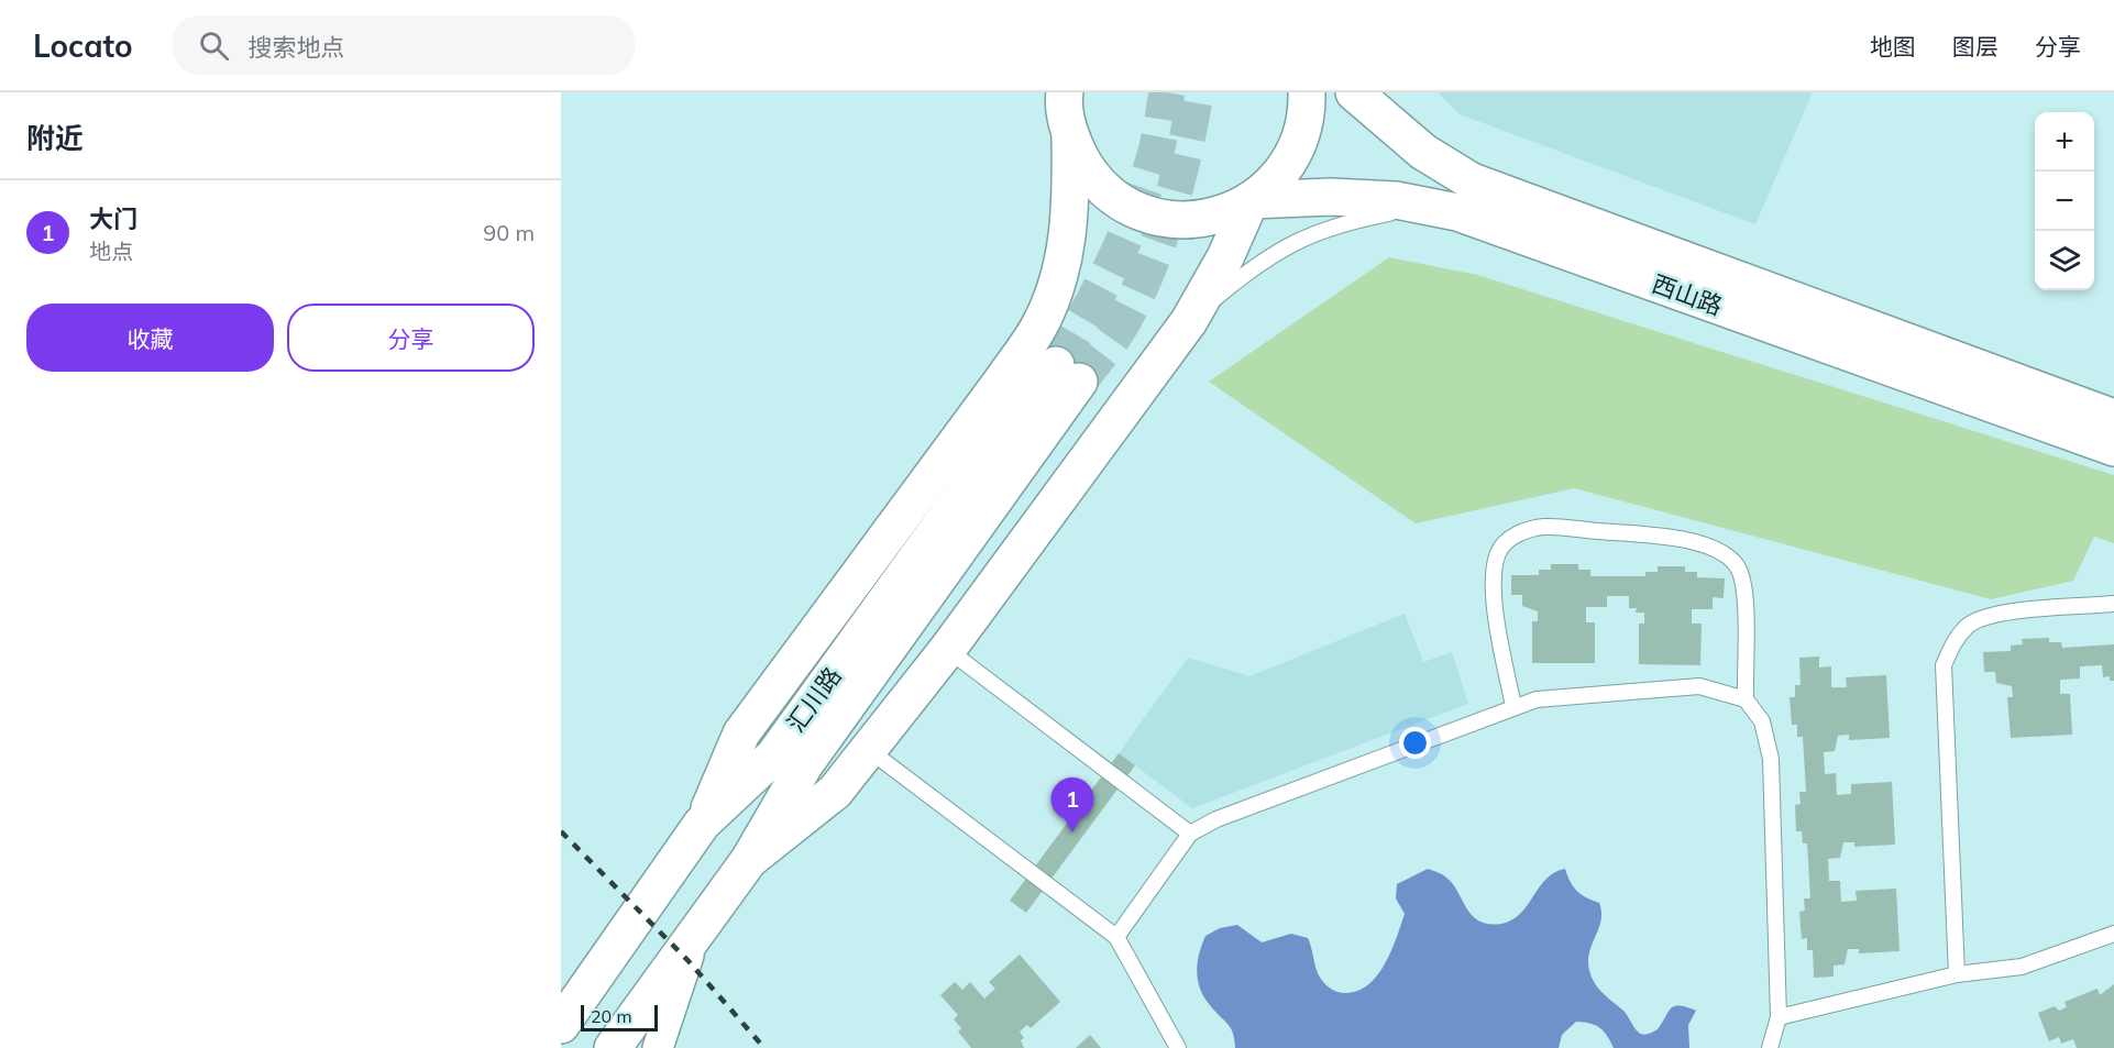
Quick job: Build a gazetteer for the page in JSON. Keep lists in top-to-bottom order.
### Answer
{
  "streets": {
    "main road": ["西山路", "汇川路"]
  },
  "scale_bar": "20 m",
  "page": {
    "header": "Locato",
    "search": "搜索地点",
    "nav": ["地图", "图层", "分享"],
    "heading": "附近",
    "map_buttons": ["+", "−"],
    "list": [
      {
        "mark": "1",
        "name": "大门",
        "note": "地点",
        "value": "90 m"
      }
    ],
    "buttons": ["收藏", "分享"],
    "pins": "1",
    "scale": "20 m"
  }
}
